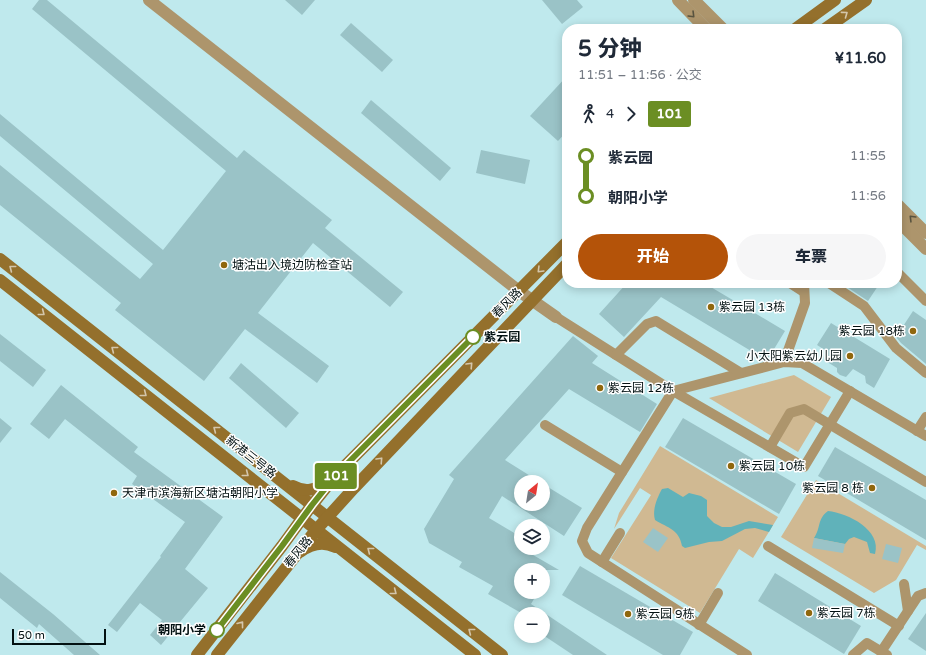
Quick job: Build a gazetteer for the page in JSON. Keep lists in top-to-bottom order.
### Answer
{
  "streets": {
    "main road": ["春风路", "新港三号路"]
  },
  "crossings": [
    ["春风路", "新港三号路"]
  ],
  "places": [
    "塘沽出入境边防检查站",
    "紫云园 13栋",
    "紫云园 18栋",
    "紫云园",
    "小太阳紫云幼儿园",
    "紫云园 12栋",
    "紫云园 10栋",
    "紫云园 8 栋",
    "天津市滨海新区塘沽朝阳小学",
    "紫云园 7栋",
    "紫云园 9栋",
    "朝阳小学"
  ],
  "lines": ["bus line 101"],
  "scale_bar": "50 m",
  "north": "top right",
  "page": {
    "on_map": "101",
    "heading": ["5 分钟", "11:51 – 11:56 · 公交", "¥11.60"],
    "legs": ["4", "101"],
    "list": [
      {
        "name": "紫云园",
        "value": "11:55"
      },
      {
        "name": "朝阳小学",
        "value": "11:56"
      }
    ],
    "buttons": ["开始", "车票"],
    "map_buttons": ["+", "−"],
    "scale": "50 m"
  }
}
